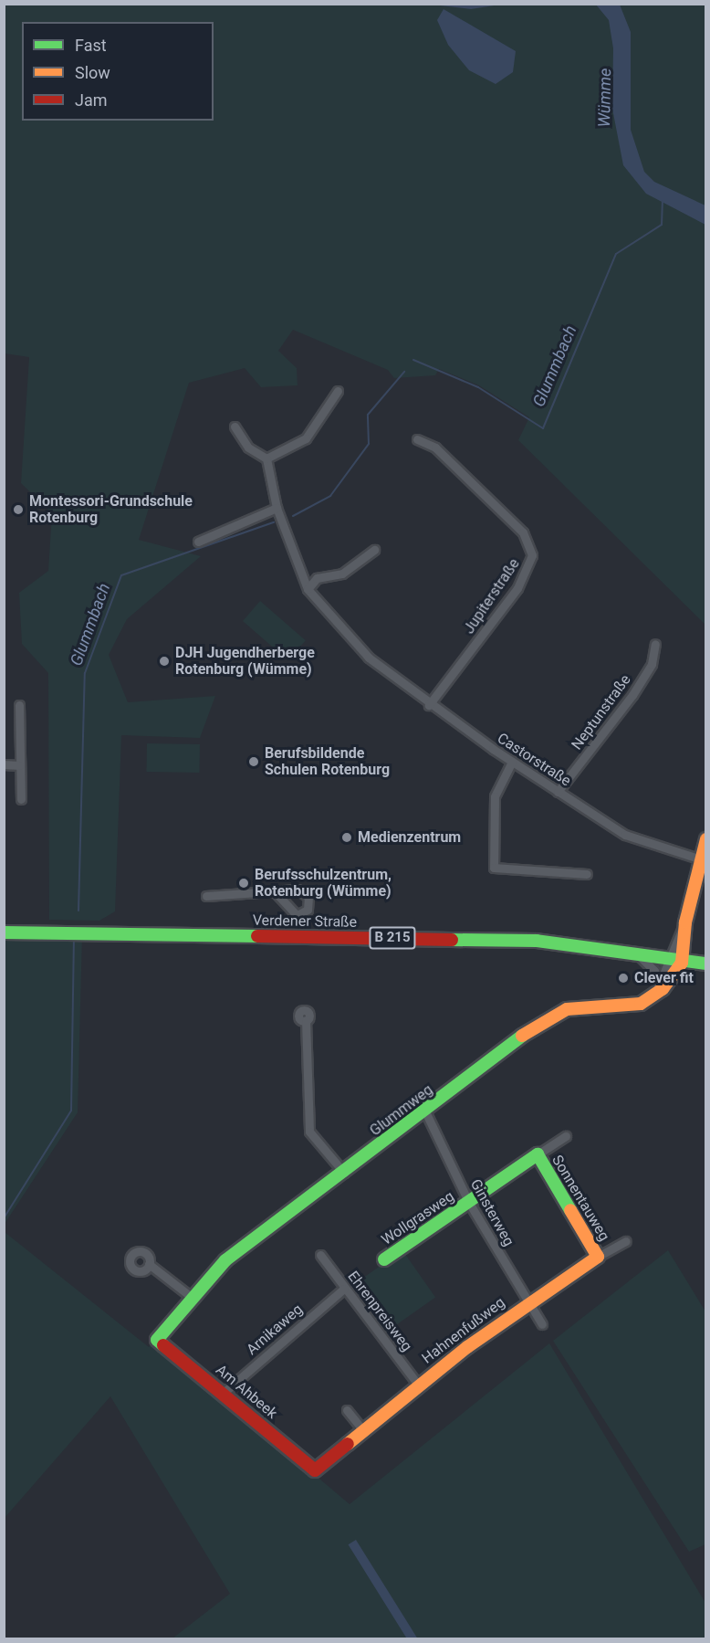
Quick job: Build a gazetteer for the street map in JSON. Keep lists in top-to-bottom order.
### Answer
{
  "streets": {
    "street": [
      "Jupiterstraße",
      "Neptunstraße",
      "Castorstraße",
      "Verdener Straße",
      "B 215",
      "Glummweg",
      "Sonnentauweg",
      "Ginsterweg",
      "Wollgrasweg",
      "Ehrenpreisweg",
      "Arnikaweg",
      "Hahnenfußweg",
      "Am Ahbeek"
    ]
  },
  "crossings": [
    ["Jupiterstraße", "Castorstraße"],
    ["Neptunstraße", "Castorstraße"],
    ["Glummweg", "Ginsterweg"],
    ["Glummweg", "Am Ahbeek"],
    ["Sonnentauweg", "Ginsterweg"],
    ["Sonnentauweg", "Wollgrasweg"],
    ["Sonnentauweg", "Hahnenfußweg"],
    ["Ginsterweg", "Wollgrasweg"],
    ["Ginsterweg", "Hahnenfußweg"],
    ["Ehrenpreisweg", "Arnikaweg"],
    ["Ehrenpreisweg", "Hahnenfußweg"],
    ["Arnikaweg", "Am Ahbeek"],
    ["Hahnenfußweg", "Am Ahbeek"]
  ],
  "water": ["Wümme", "Glummbach"],
  "places": [
    "Montessori-Grundschule Rotenburg",
    "DJH Jugendherberge Rotenburg (Wümme)",
    "Berufsbildende Schulen Rotenburg",
    "Medienzentrum",
    "Berufsschulzentrum, Rotenburg (Wümme)",
    "Clever fit"
  ],
  "legend": ["Fast", "Slow", "Jam"]
}
